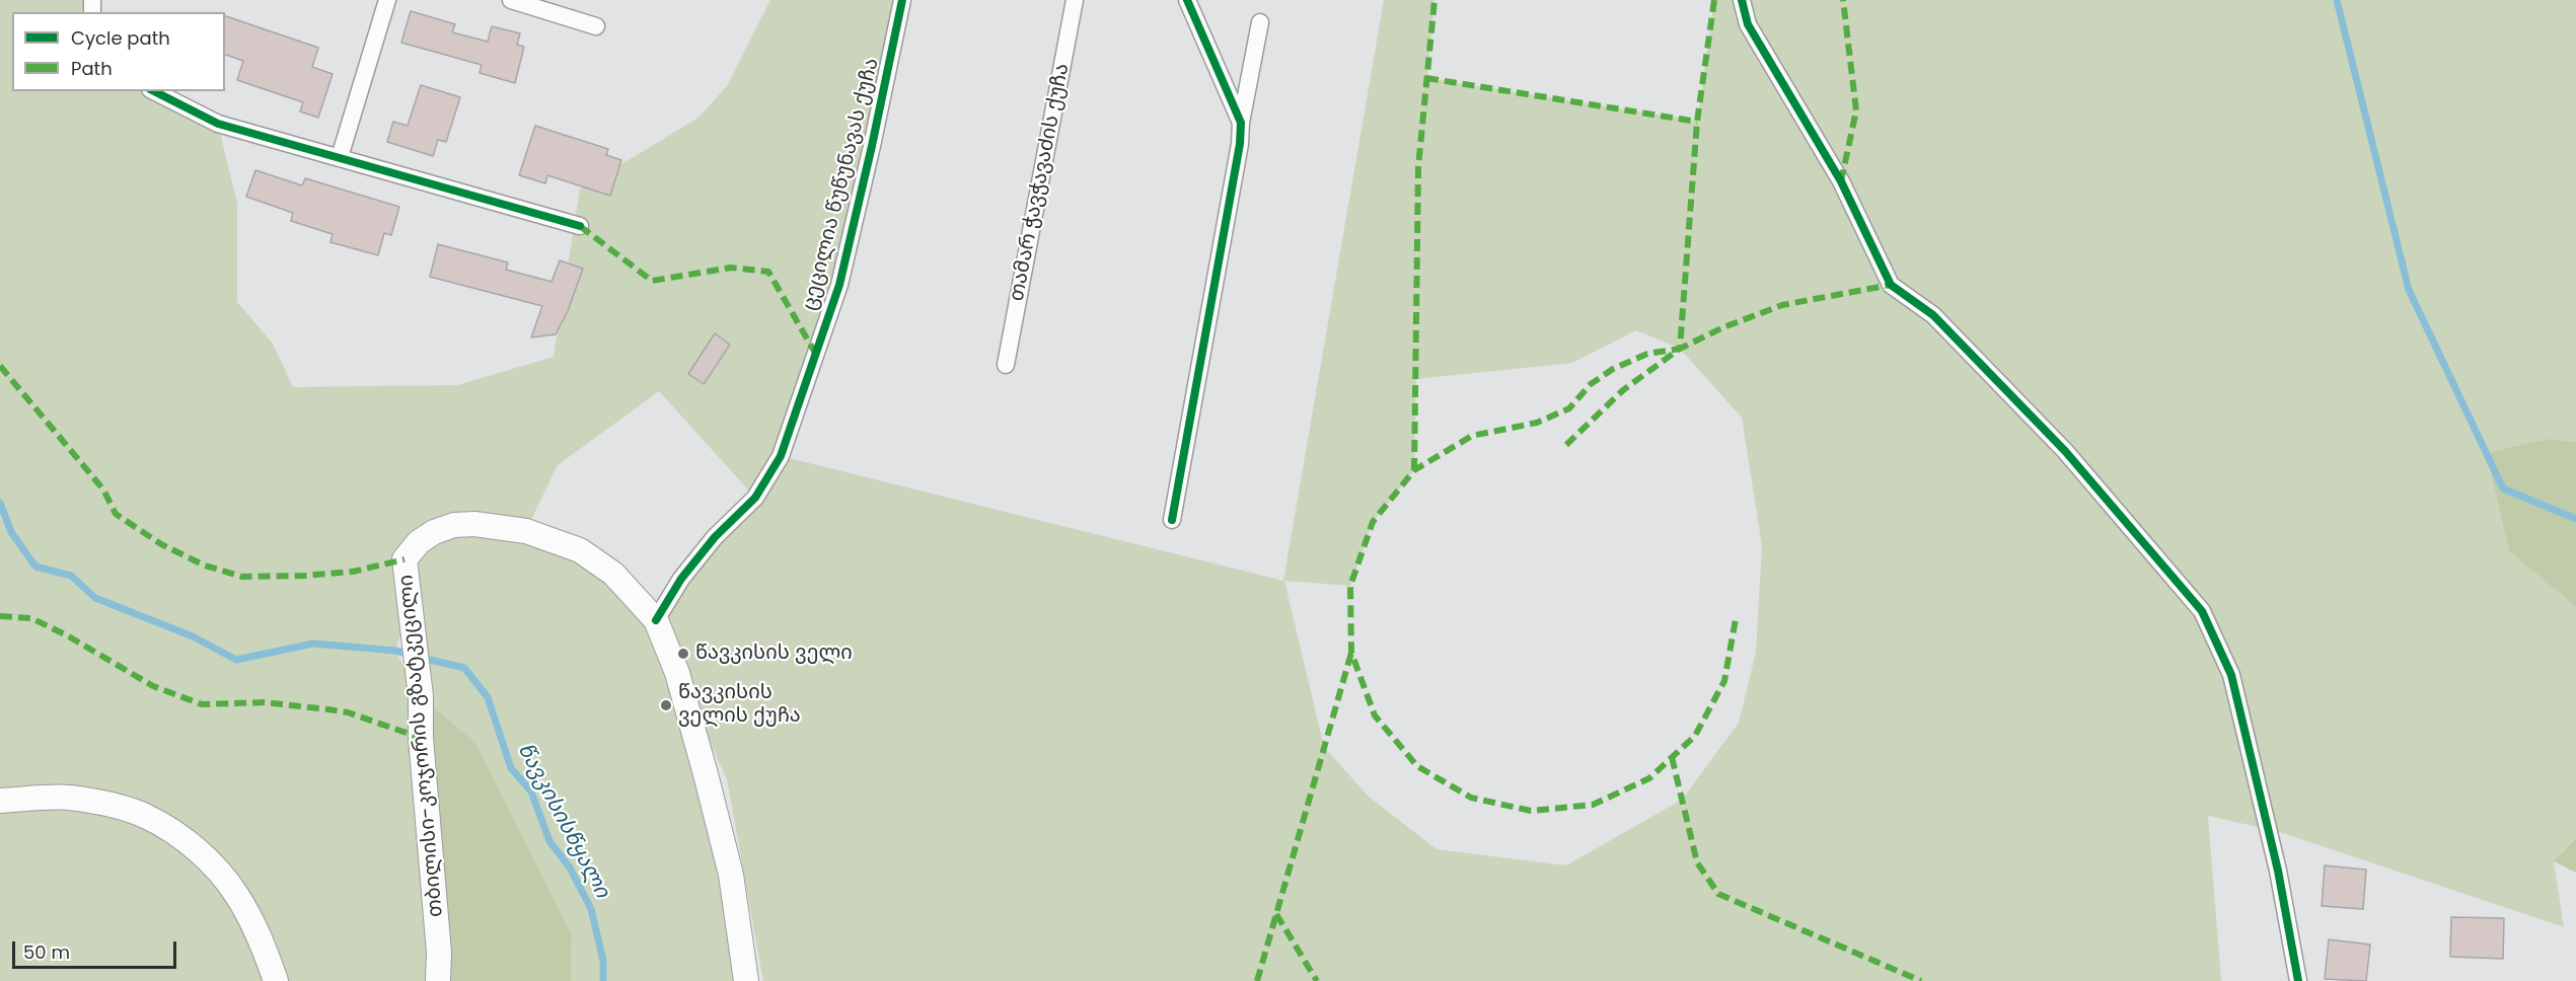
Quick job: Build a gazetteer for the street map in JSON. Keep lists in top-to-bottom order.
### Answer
{
  "streets": {
    "main road": ["თბილისი-კოჯორის გზატკეცილი"],
    "street": ["თამარ ჭავჭავაძის ქუჩა", "ცეცილია წუწუნავას ქუჩა"]
  },
  "crossings": [
    ["ცეცილია წუწუნავას ქუჩა", "თბილისი-კოჯორის გზატკეცილი"]
  ],
  "water": ["წავკისისწყალი"],
  "places": ["წავკისის ველი", "წავკისის ველის ქუჩა"],
  "legend": ["Cycle path", "Path"],
  "scale_bar": "50 m"
}
